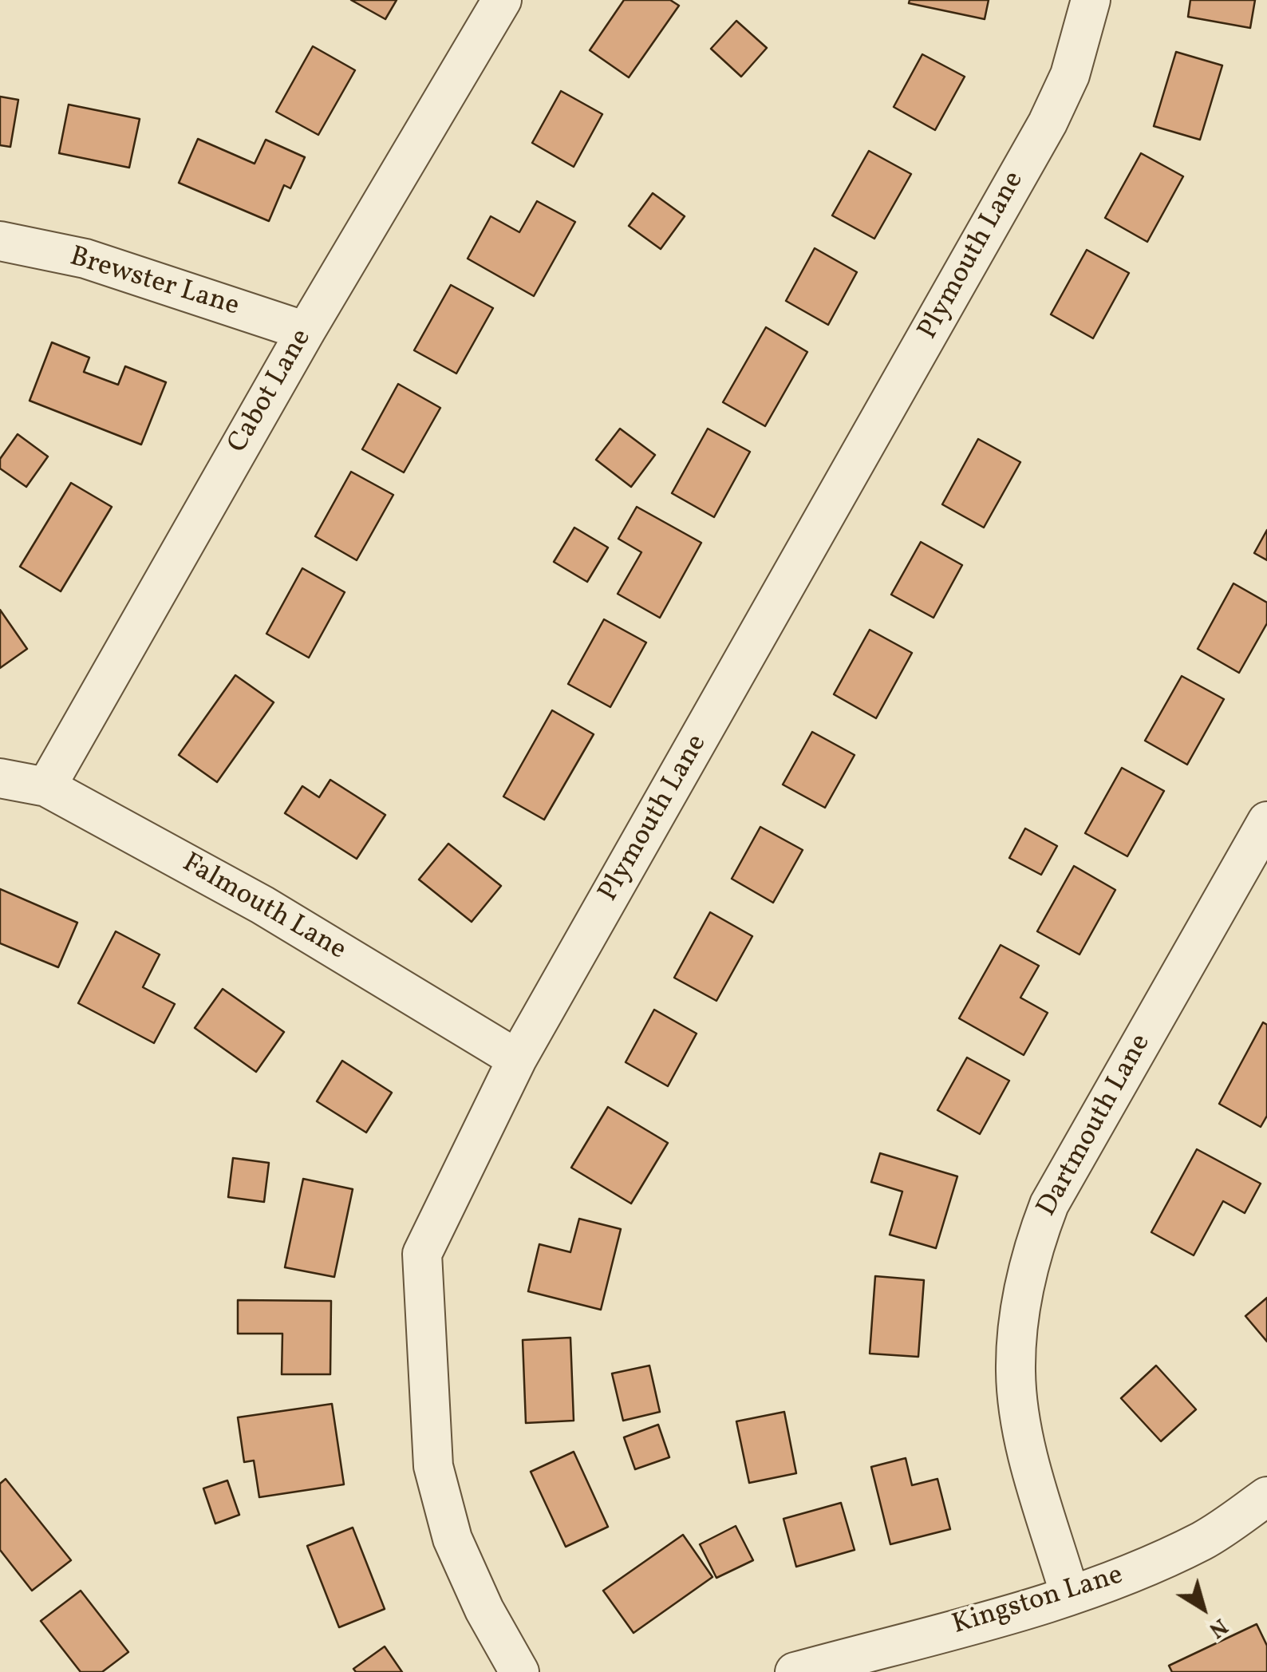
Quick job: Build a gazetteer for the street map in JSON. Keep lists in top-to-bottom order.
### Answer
{
  "streets": {
    "street": [
      "Plymouth Lane",
      "Brewster Lane",
      "Cabot Lane",
      "Falmouth Lane",
      "Dartmouth Lane",
      "Kingston Lane"
    ]
  },
  "crossings": [
    ["Plymouth Lane", "Falmouth Lane"],
    ["Brewster Lane", "Cabot Lane"],
    ["Cabot Lane", "Falmouth Lane"],
    ["Dartmouth Lane", "Kingston Lane"]
  ],
  "north": "bottom right"
}
